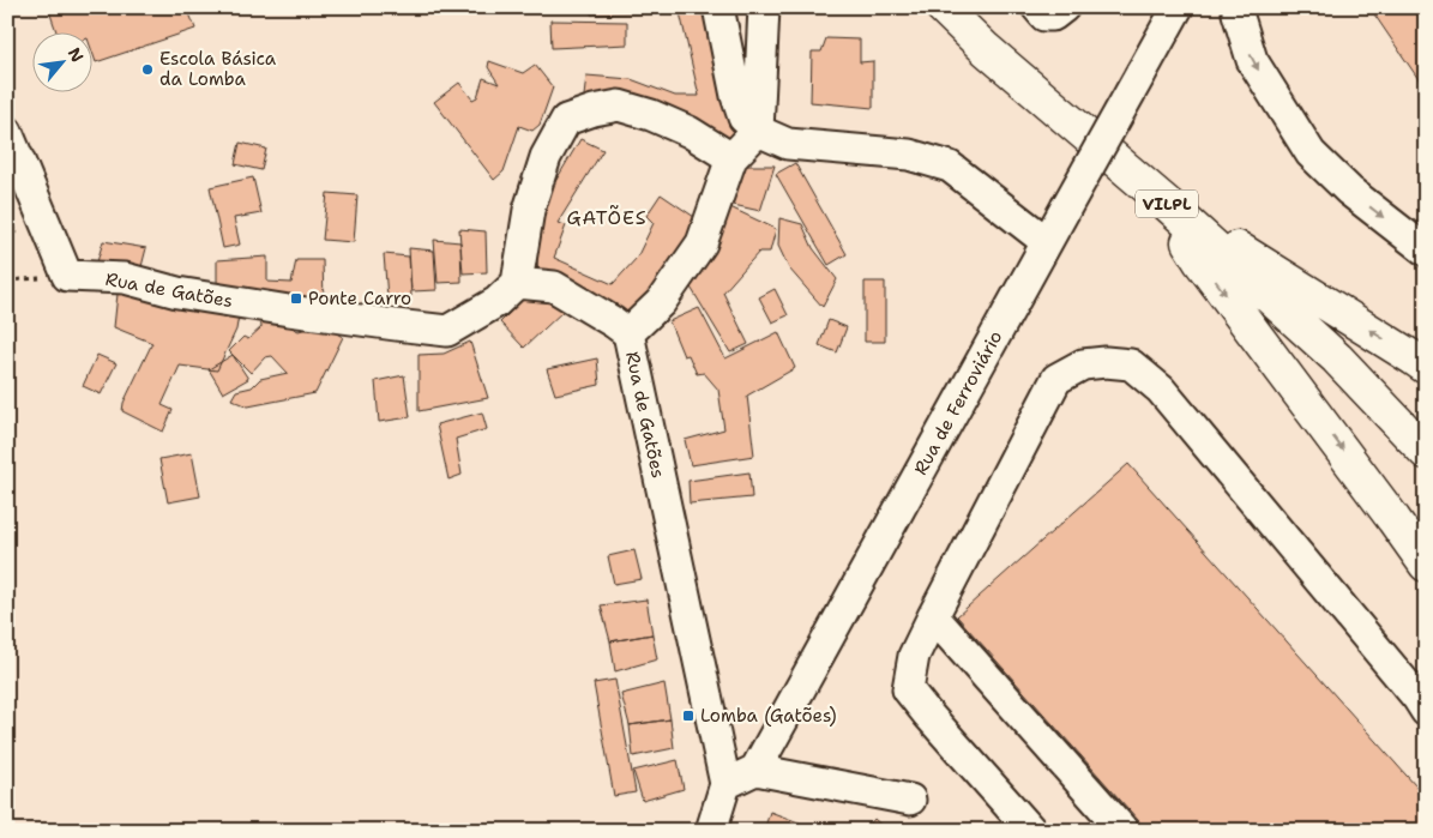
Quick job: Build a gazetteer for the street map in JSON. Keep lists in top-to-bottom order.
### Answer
{
  "streets": {
    "highway": ["VILPL"],
    "street": ["Rua de Gatões", "Rua de Ferroviário"]
  },
  "districts": ["GATÕES"],
  "places": {
    "other": ["Escola Básica da Lomba"],
    "transit": ["Ponte Carro", "Lomba (Gatões)"]
  },
  "north": "top right"
}
